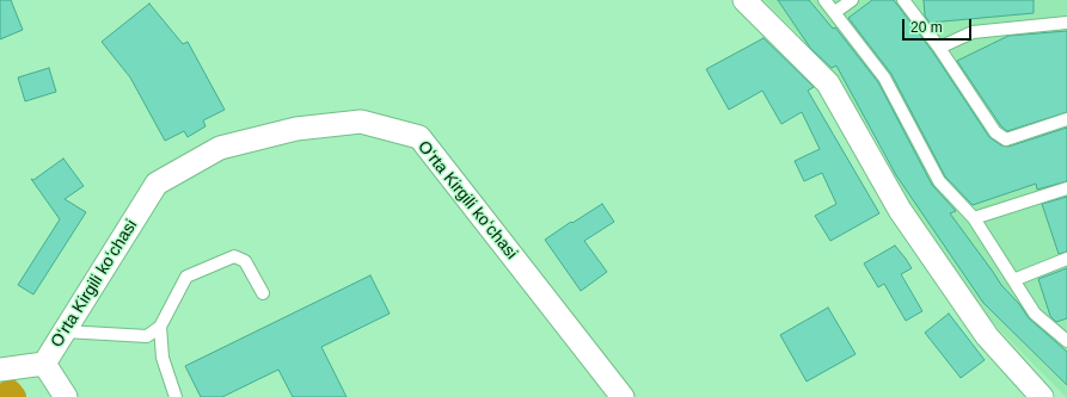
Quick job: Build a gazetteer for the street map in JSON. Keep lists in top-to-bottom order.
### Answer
{
  "streets": {
    "street": ["Oʻrta Kirgili koʻchasi"]
  },
  "scale_bar": "20 m"
}
